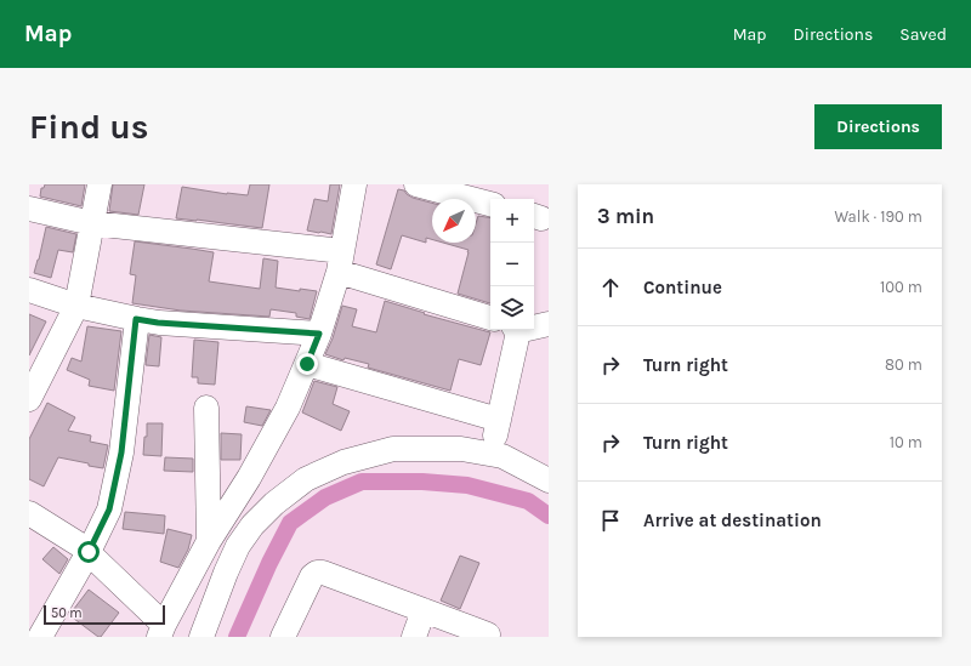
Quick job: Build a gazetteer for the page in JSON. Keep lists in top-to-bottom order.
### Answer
{
  "scale_bar": "50 m",
  "north": "bottom left",
  "page": {
    "header": "Map",
    "nav": ["Map", "Directions", "Saved"],
    "buttons": "Directions",
    "title": "Find us",
    "heading": ["3 min", "Walk · 190 m"],
    "map_buttons": ["+", "−"],
    "list": [
      ["Continue", "100 m"],
      ["Turn right", "80 m"],
      ["Turn right", "10 m"],
      "Arrive at destination"
    ],
    "scale": "50 m"
  }
}
